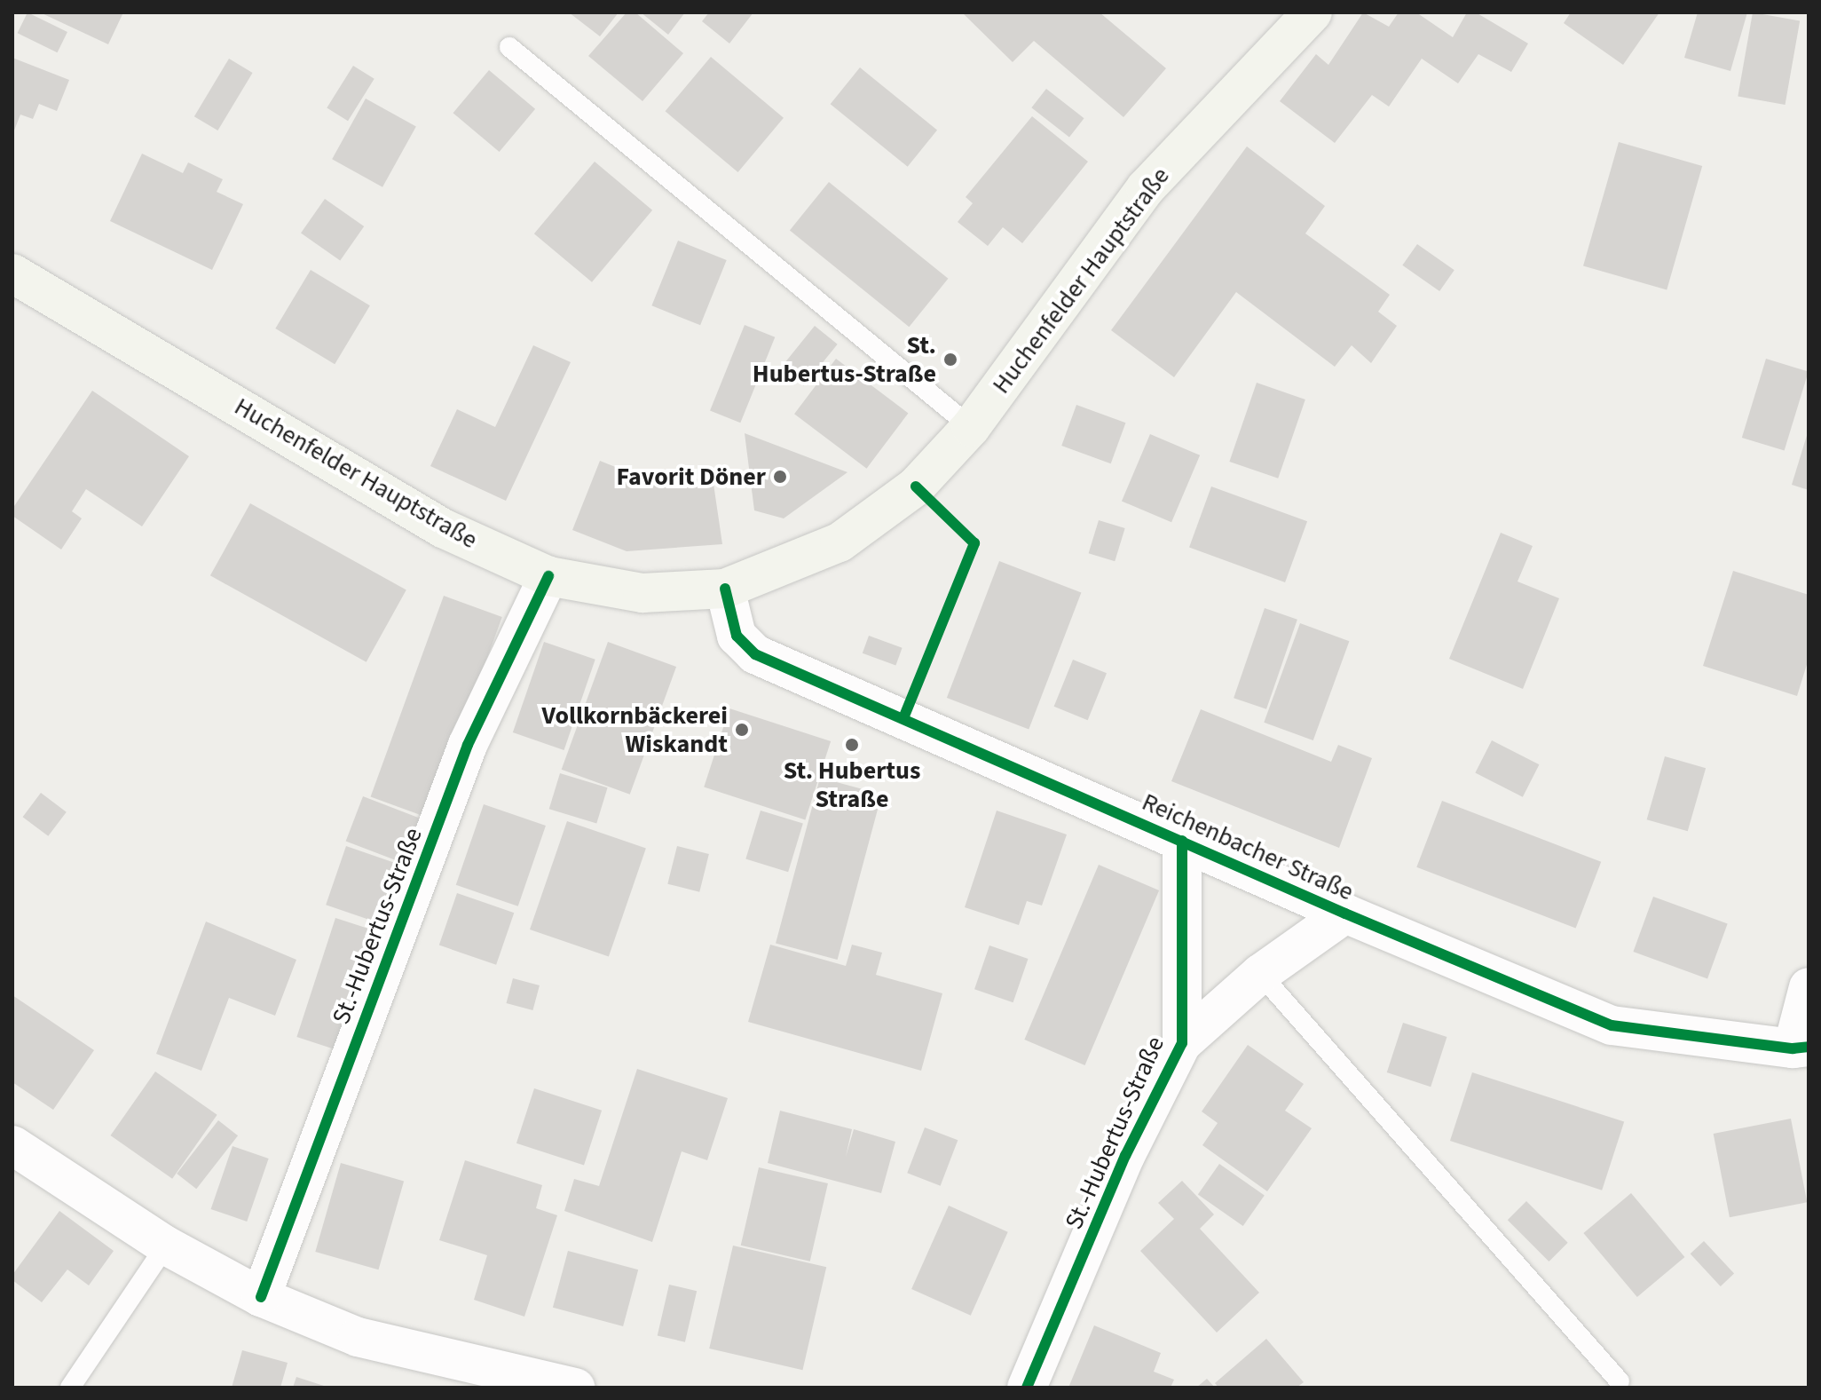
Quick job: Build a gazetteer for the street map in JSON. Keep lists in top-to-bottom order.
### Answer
{
  "streets": {
    "main road": ["Huchenfelder Hauptstraße"],
    "street": ["Reichenbacher Straße", "St.-Hubertus-Straße"]
  },
  "crossings": [
    ["Huchenfelder Hauptstraße", "Reichenbacher Straße"],
    ["Huchenfelder Hauptstraße", "St.-Hubertus-Straße"],
    ["Reichenbacher Straße", "St.-Hubertus-Straße"]
  ],
  "places": [
    "St. Hubertus-Straße",
    "Favorit Döner",
    "Vollkornbäckerei Wiskandt",
    "St. Hubertus Straße"
  ]
}
